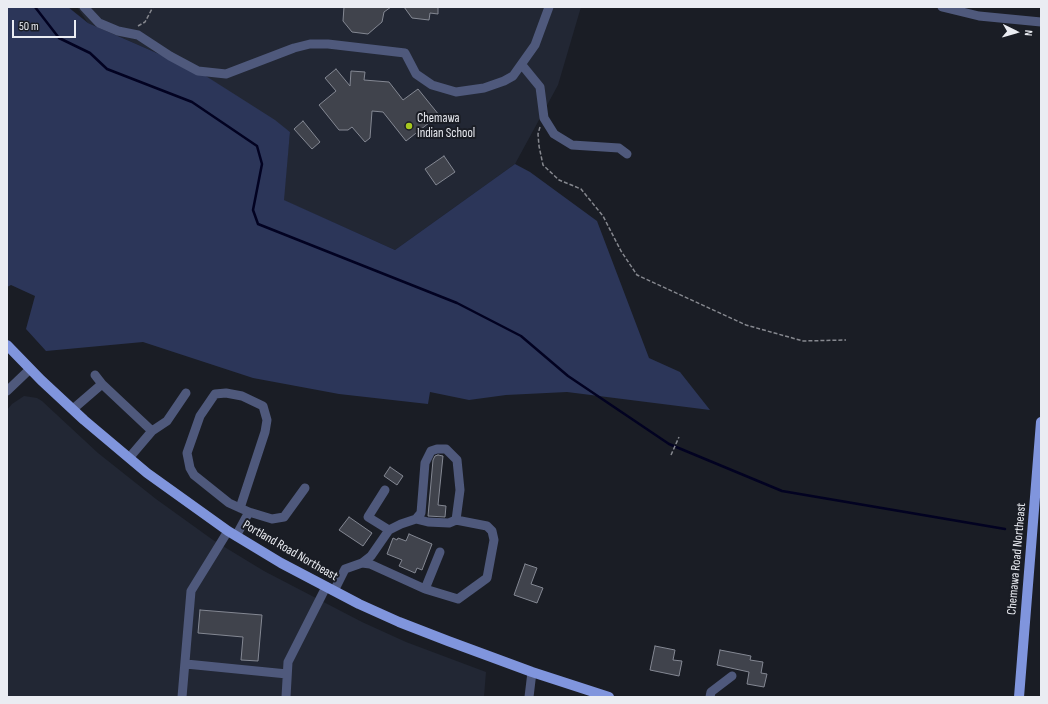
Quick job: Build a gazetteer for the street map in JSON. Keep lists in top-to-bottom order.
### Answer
{
  "streets": {
    "main road": ["Portland Road Northeast", "Chemawa Road Northeast"]
  },
  "places": ["Chemawa Indian School"],
  "scale_bar": "50 m",
  "north": "right"
}
